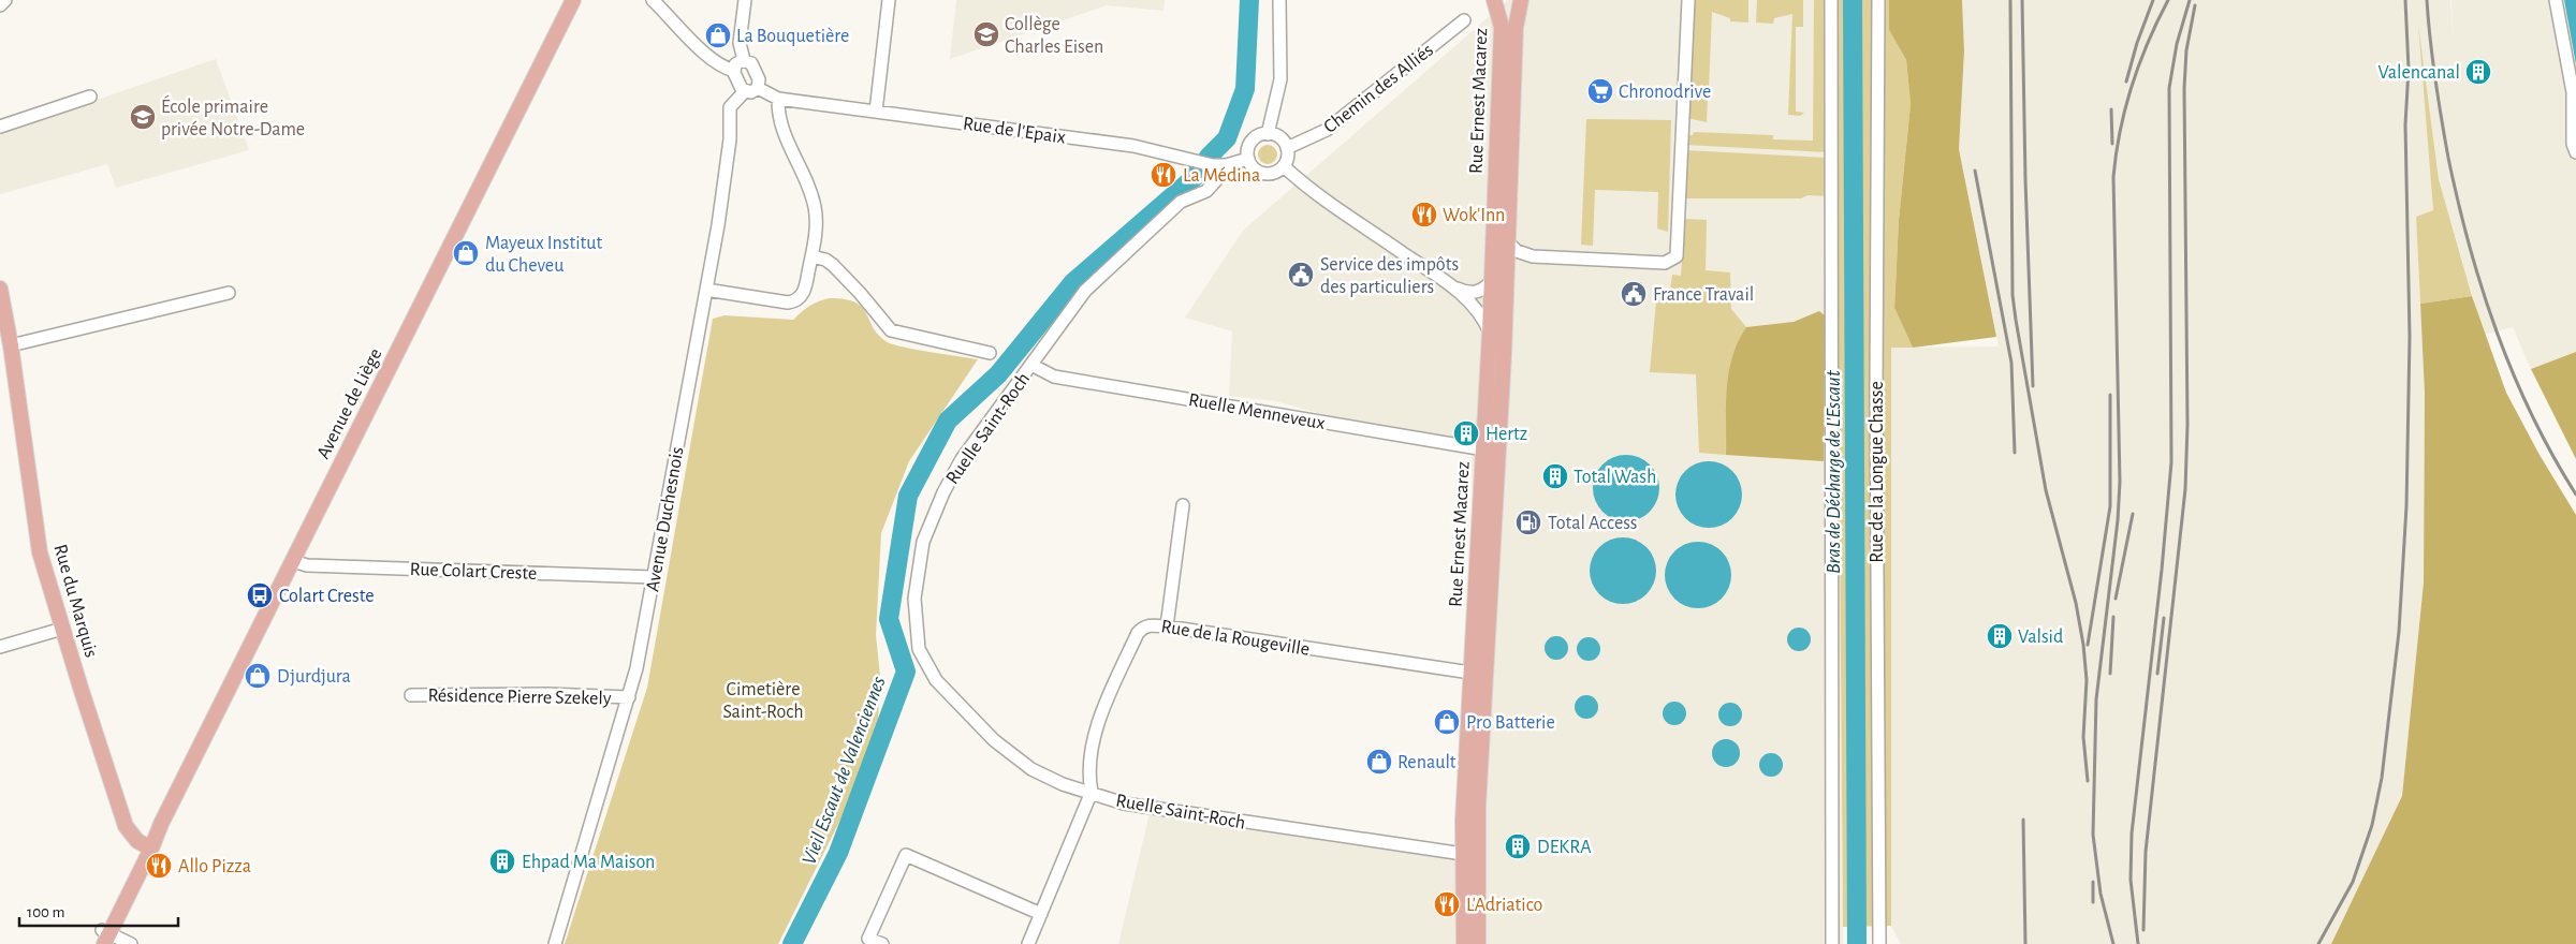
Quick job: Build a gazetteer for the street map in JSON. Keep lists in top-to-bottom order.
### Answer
{
  "streets": {
    "main road": ["Rue Ernest Macarez", "Avenue de Liège", "Rue du Marquis"],
    "street": [
      "Chemin des Alliés",
      "Rue de l'Epaix",
      "Ruelle Menneveux",
      "Ruelle Saint-Roch",
      "Rue de la Longue Chasse",
      "Avenue Duchesnois",
      "Rue Colart Creste",
      "Rue de la Rougeville",
      "Résidence Pierre Szekely"
    ]
  },
  "crossings": [
    ["Chemin des Alliés", "Rue de l'Epaix"],
    ["Rue Ernest Macarez", "Ruelle Menneveux"],
    ["Rue Ernest Macarez", "Ruelle Saint-Roch"],
    ["Rue Ernest Macarez", "Rue de la Rougeville"],
    ["Rue de l'Epaix", "Ruelle Saint-Roch"],
    ["Avenue de Liège", "Rue Colart Creste"],
    ["Avenue de Liège", "Rue du Marquis"],
    ["Ruelle Menneveux", "Ruelle Saint-Roch"],
    ["Ruelle Saint-Roch", "Rue de la Rougeville"],
    ["Avenue Duchesnois", "Rue Colart Creste"],
    ["Avenue Duchesnois", "Résidence Pierre Szekely"]
  ],
  "water": ["Bras de Décharge de L'Escaut", "Vieil Escaut de Valenciennes"],
  "parks": ["Cimetière Saint-Roch"],
  "places": {
    "school or university": ["Collège Charles Eisen", "École primaire privée Notre-Dame"],
    "shop": [
      "La Bouquetière",
      "Mayeux Institut du Cheveu",
      "Djurdjura",
      "Pro Batterie",
      "Renault"
    ],
    "building": [
      "Valencanal",
      "Hertz",
      "Total Wash",
      "Valsid",
      "DEKRA",
      "Ehpad Ma Maison"
    ],
    "supermarket": ["Chronodrive"],
    "restaurant": [
      "La Médina",
      "Wok'Inn",
      "Allo Pizza",
      "L'Adriatico"
    ],
    "public building": ["Service des impôts des particuliers", "France Travail"],
    "fuel station": ["Total Access"],
    "bus stop": ["Colart Creste"]
  },
  "scale_bar": "100 m"
}
